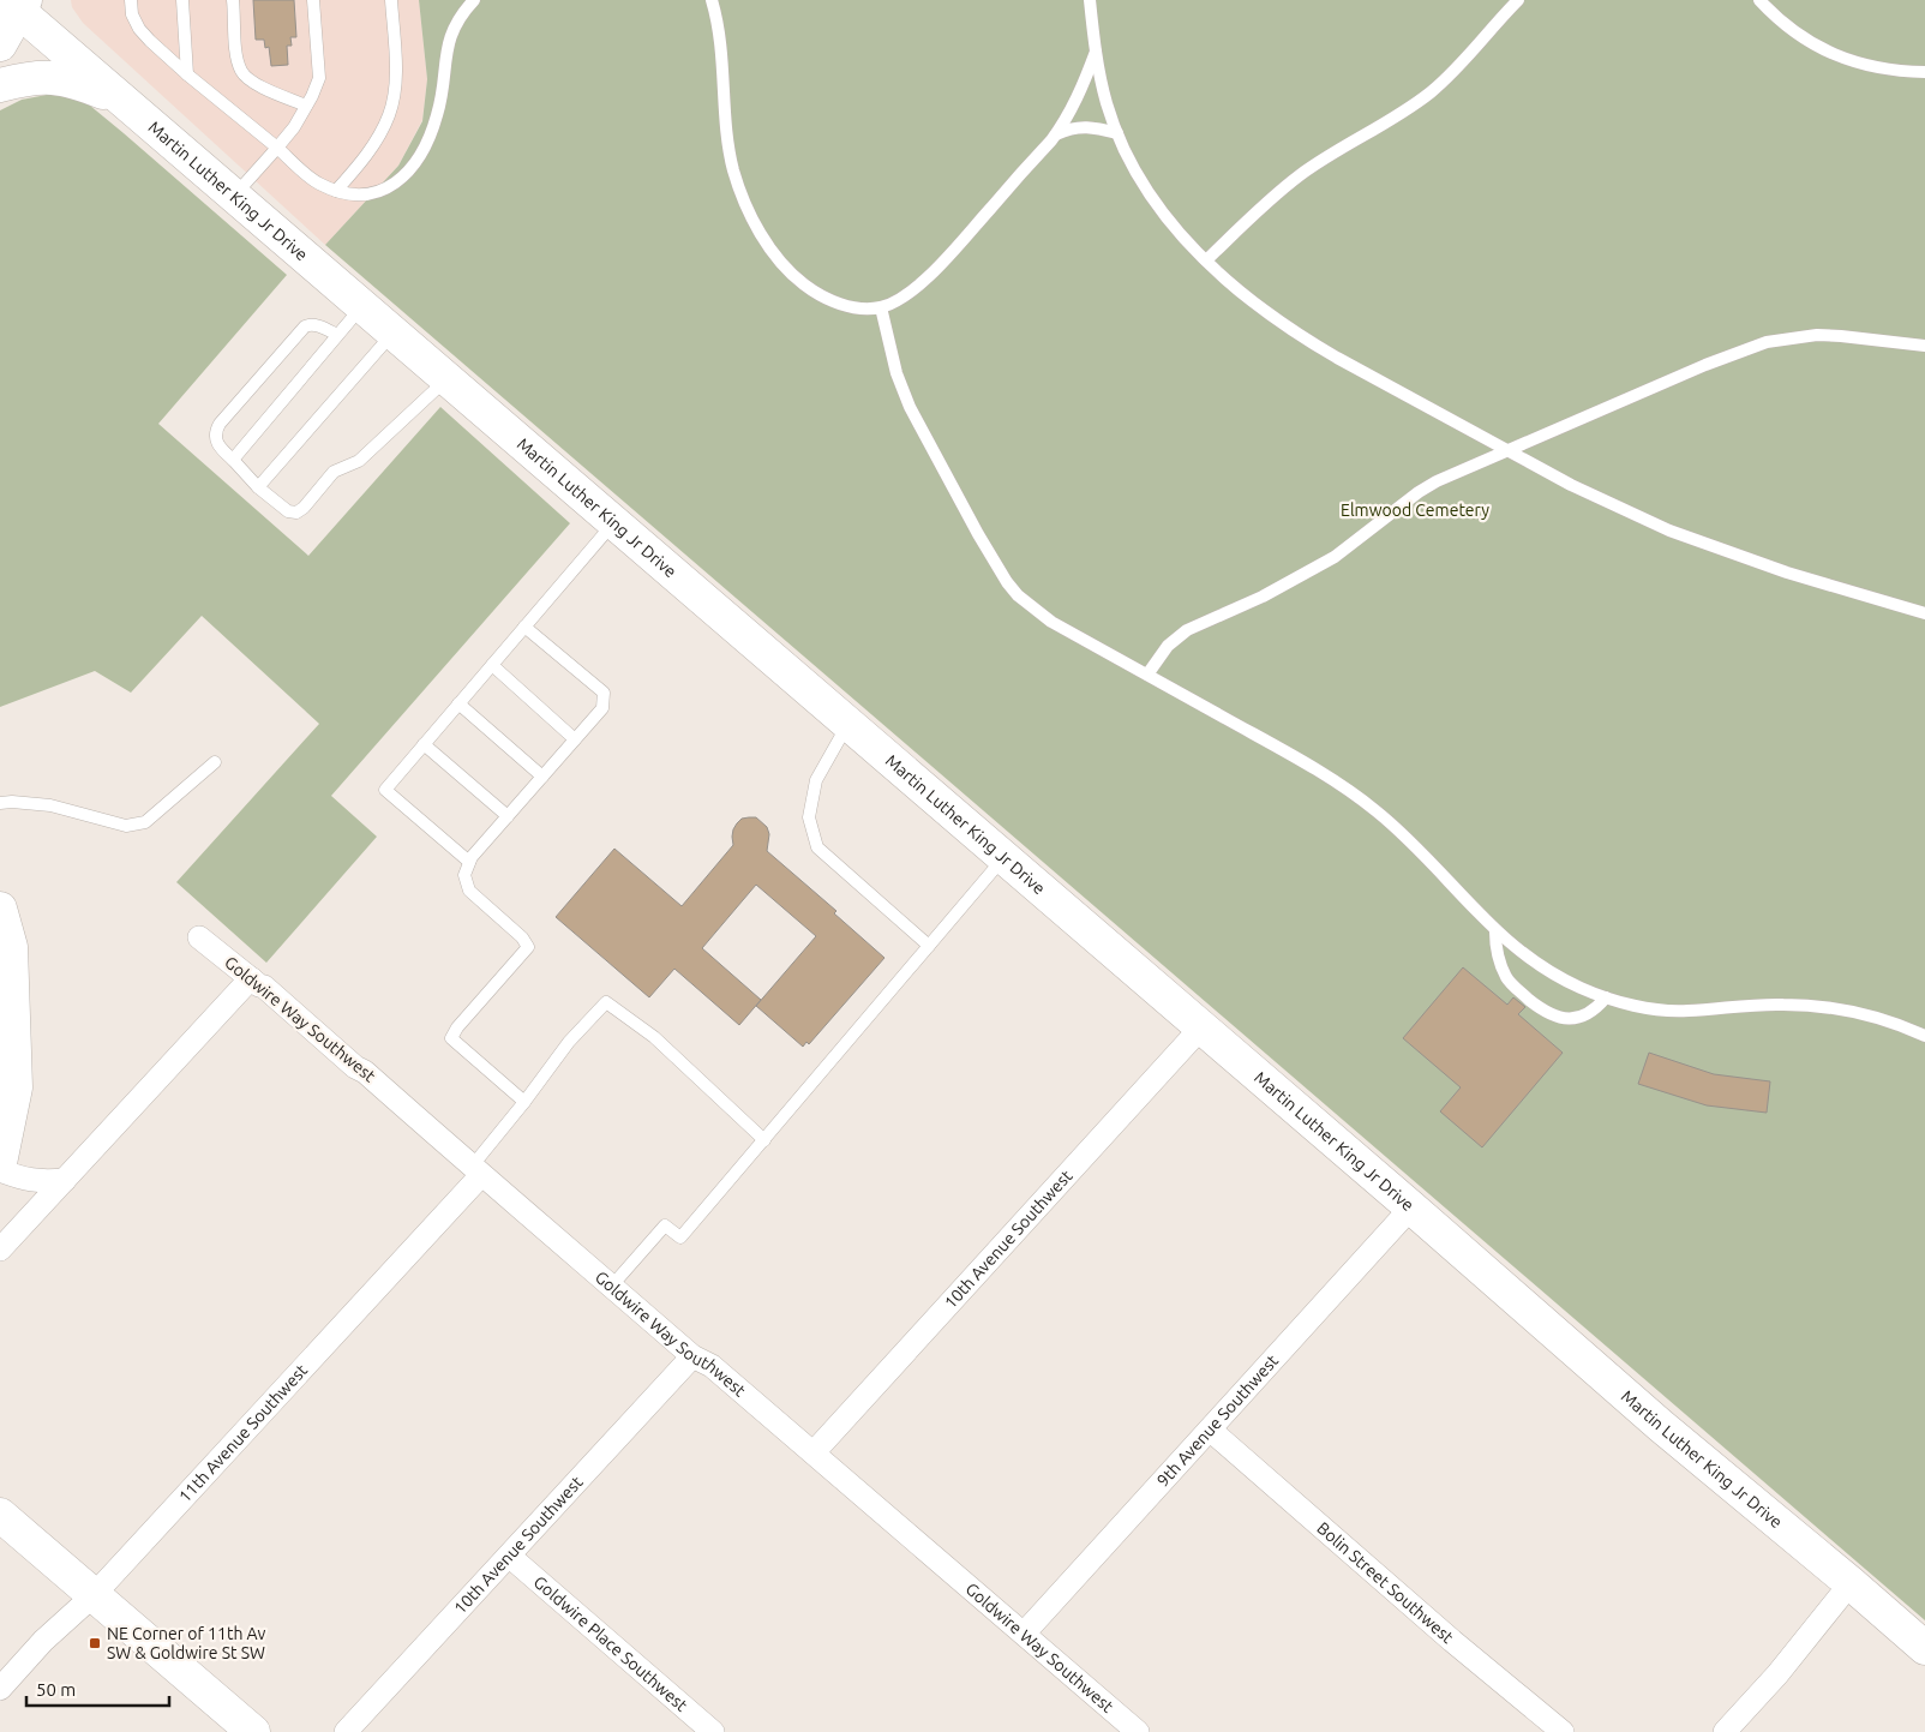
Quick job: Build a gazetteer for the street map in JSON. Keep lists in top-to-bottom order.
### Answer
{
  "streets": {
    "main road": ["Martin Luther King Jr Drive"],
    "street": [
      "Goldwire Way Southwest",
      "10th Avenue Southwest",
      "9th Avenue Southwest",
      "11th Avenue Southwest",
      "Bolin Street Southwest",
      "Goldwire Place Southwest"
    ]
  },
  "crossings": [
    ["Martin Luther King Jr Drive", "10th Avenue Southwest"],
    ["Martin Luther King Jr Drive", "9th Avenue Southwest"],
    ["Goldwire Way Southwest", "10th Avenue Southwest"],
    ["Goldwire Way Southwest", "9th Avenue Southwest"],
    ["Goldwire Way Southwest", "11th Avenue Southwest"],
    ["10th Avenue Southwest", "Goldwire Place Southwest"],
    ["9th Avenue Southwest", "Bolin Street Southwest"]
  ],
  "parks": ["Elmwood Cemetery"],
  "places": {
    "transit": ["NE Corner of 11th Av SW & Goldwire St SW"]
  },
  "scale_bar": "50 m"
}
